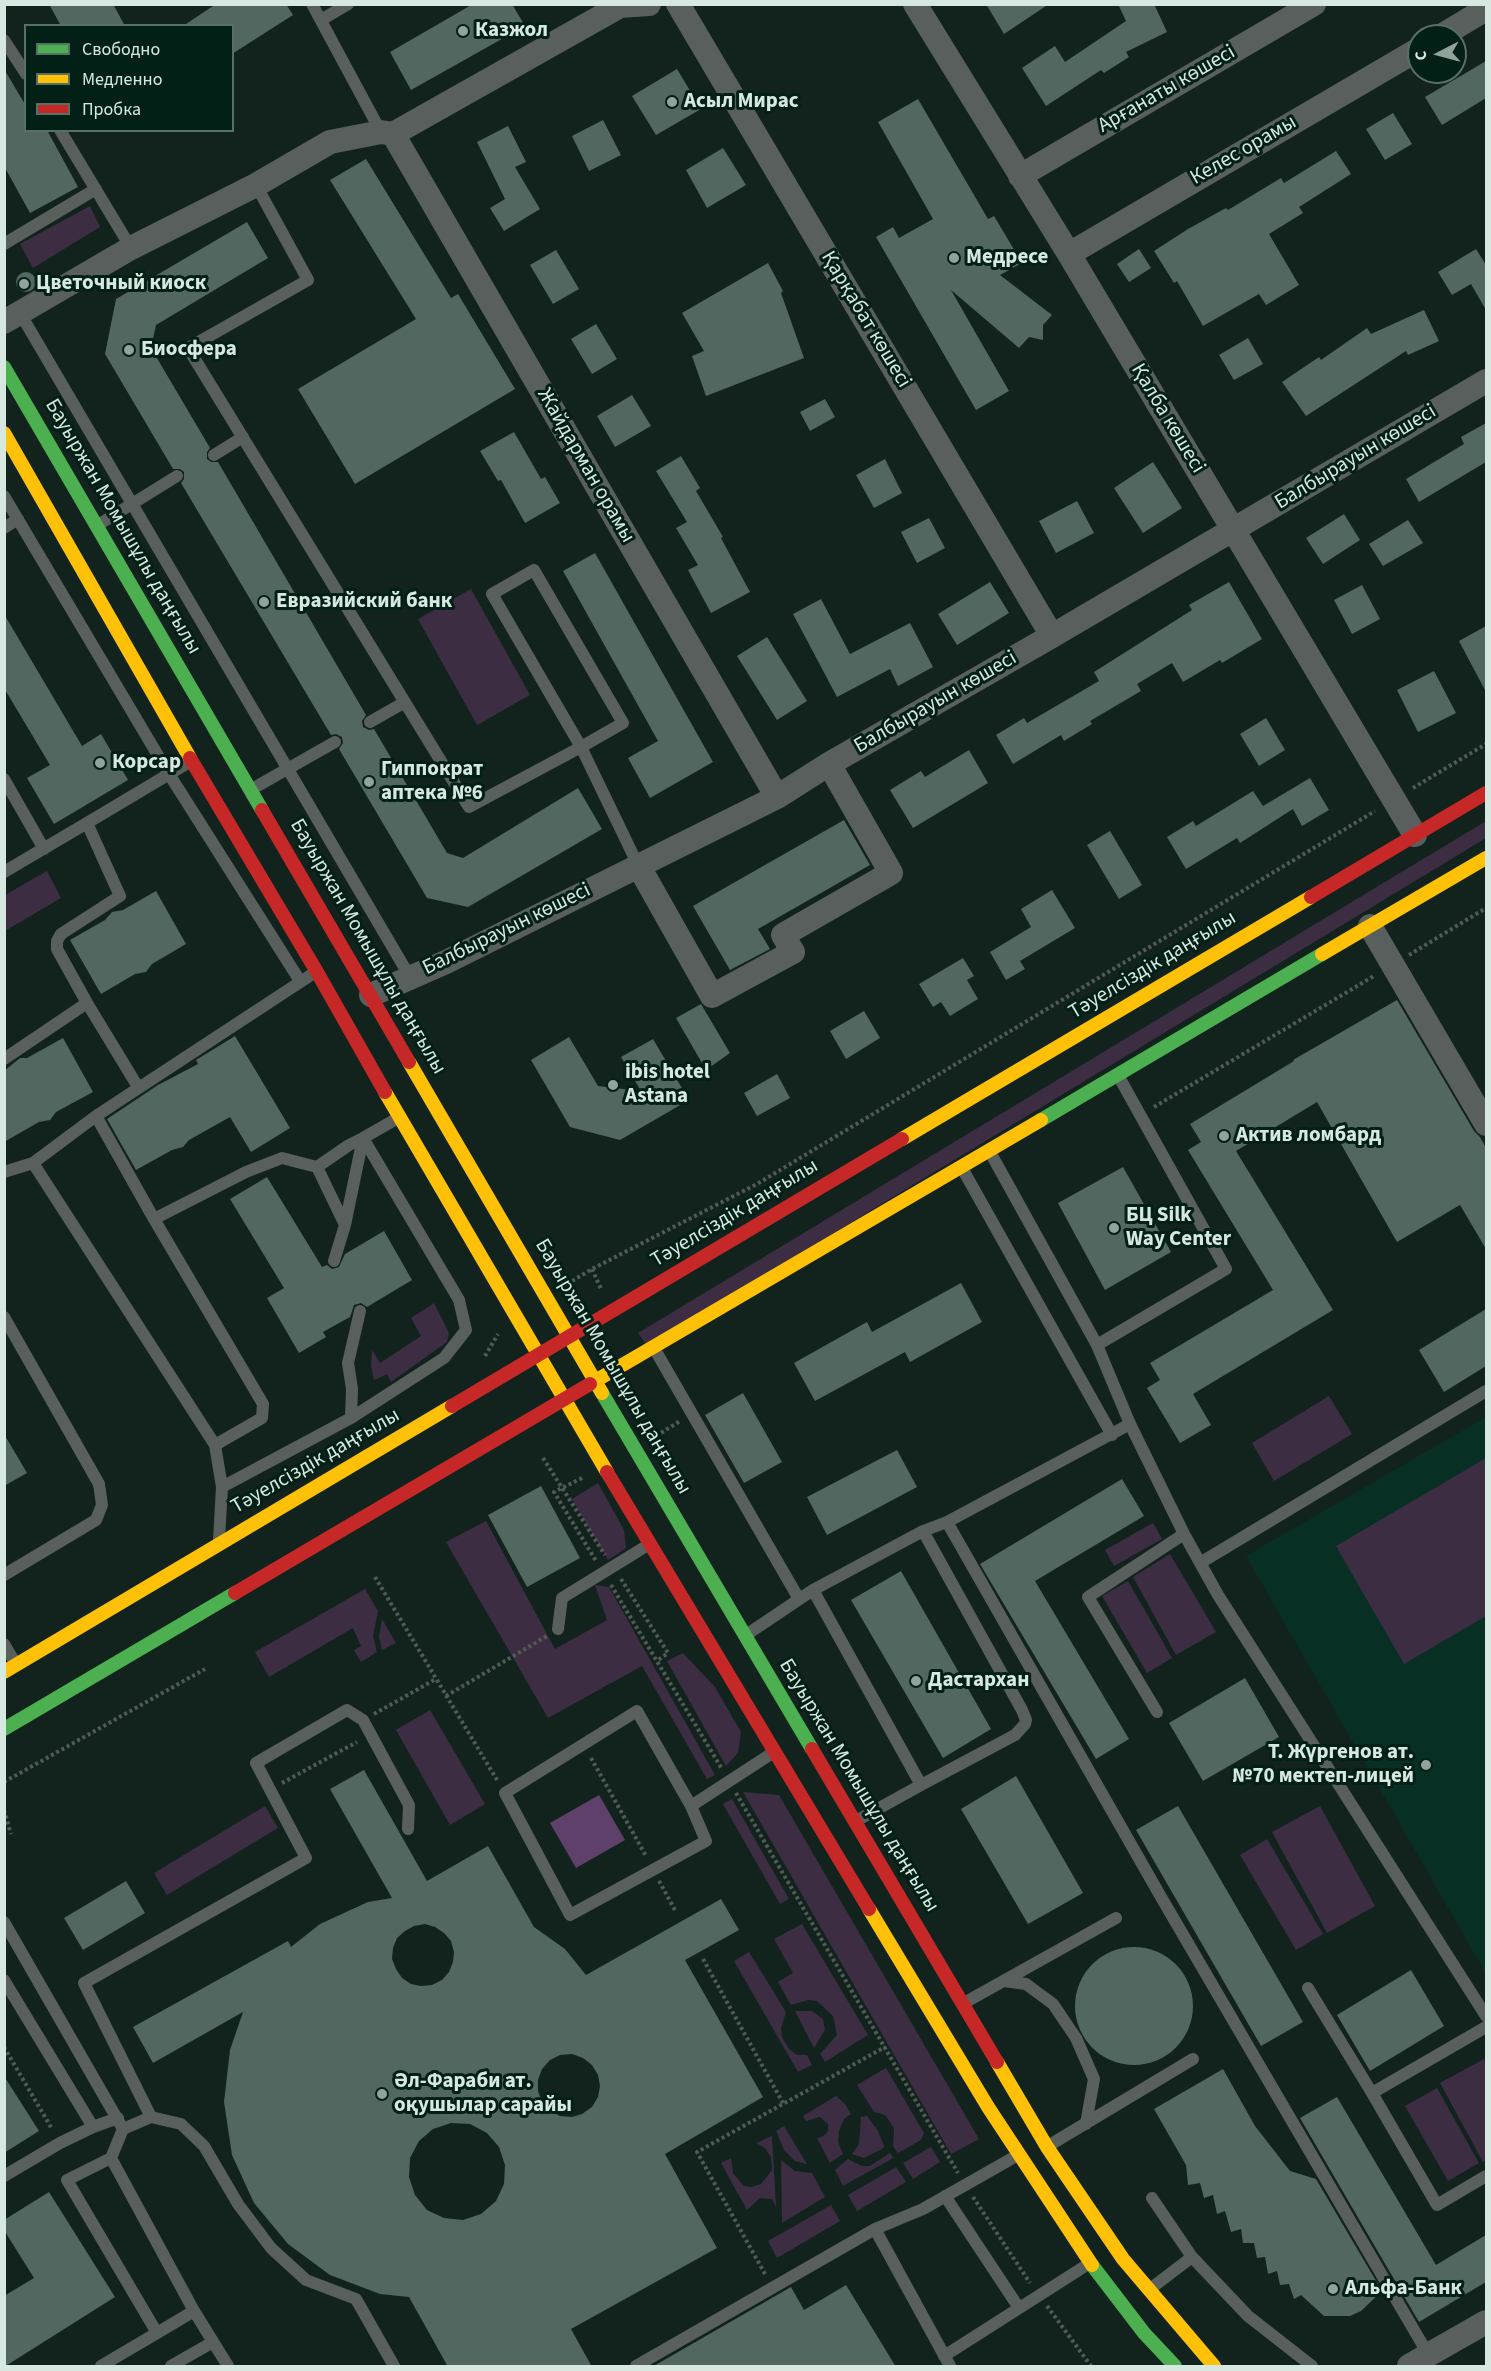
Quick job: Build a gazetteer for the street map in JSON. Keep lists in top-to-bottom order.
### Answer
{
  "streets": {
    "main road": ["Бауыржан Момышұлы даңғылы", "Тәуелсіздік даңғылы"],
    "street": [
      "Арғанаты көшесі",
      "Келес орамы",
      "Қарқабат көшесі",
      "Қалба көшесі",
      "Балбырауын көшесі",
      "Жайдарман орамы"
    ]
  },
  "crossings": [
    ["Арғанаты көшесі", "Қалба көшесі"],
    ["Келес орамы", "Қалба көшесі"],
    ["Қарқабат көшесі", "Балбырауын көшесі"],
    ["Қалба көшесі", "Балбырауын көшесі"],
    ["Қалба көшесі", "Тәуелсіздік даңғылы"],
    ["Балбырауын көшесі", "Жайдарман орамы"],
    ["Балбырауын көшесі", "Бауыржан Момышұлы даңғылы"],
    ["Бауыржан Момышұлы даңғылы", "Тәуелсіздік даңғылы"]
  ],
  "places": [
    "Казжол",
    "Асыл Мирас",
    "Медресе",
    "Цветочный киоск",
    "Биосфера",
    "Евразийский банк",
    "Корсар",
    "Гиппократ аптека №6",
    "ibis hotel Astana",
    "Актив ломбард",
    "БЦ Silk Way Center",
    "Дастархан",
    "Т. Жүргенов ат. №70 мектеп-лицей",
    "Әл-Фараби ат. оқушылар сарайы",
    "Альфа-Банк"
  ],
  "legend": ["Свободно", "Медленно", "Пробка"],
  "north": "left"
}
